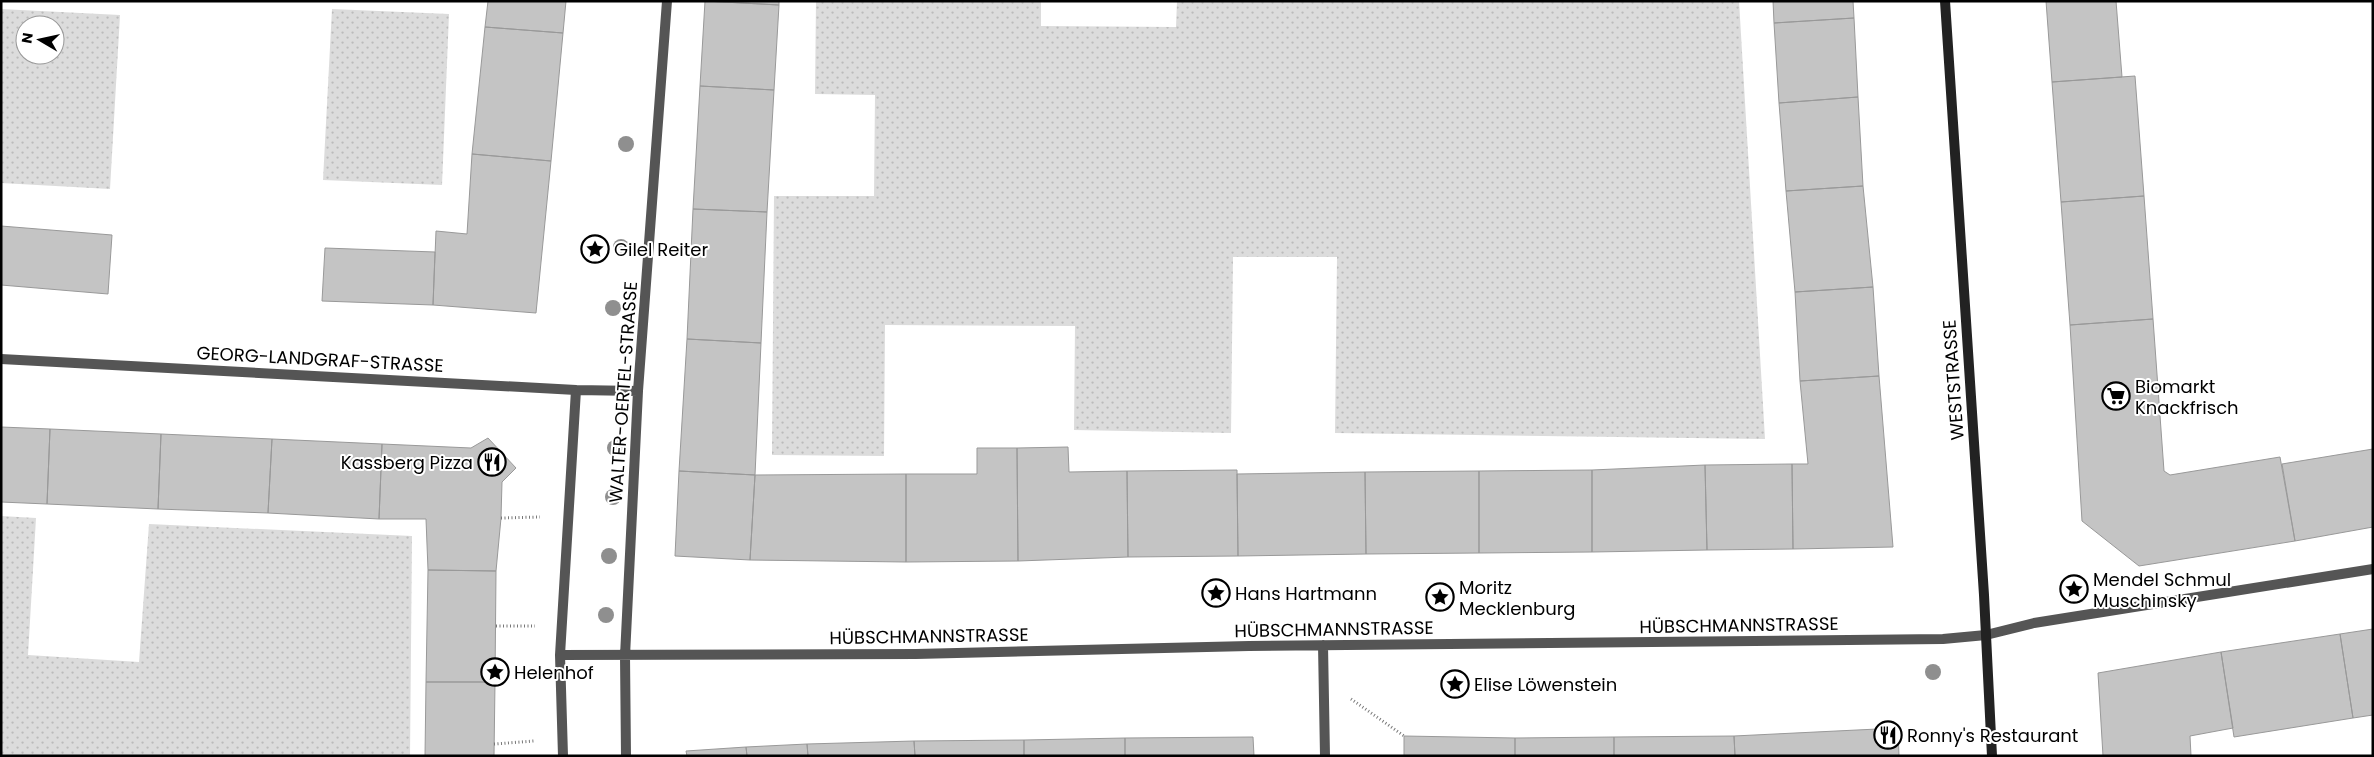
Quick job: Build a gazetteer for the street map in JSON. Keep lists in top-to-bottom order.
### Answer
{
  "streets": {
    "street": [
      "GEORG-LANDGRAF-STRASSE",
      "WESTSTRASSE",
      "WALTER-OERTEL-STRASSE",
      "HÜBSCHMANNSTRASSE"
    ]
  },
  "crossings": [
    ["GEORG-LANDGRAF-STRASSE", "WALTER-OERTEL-STRASSE"],
    ["WESTSTRASSE", "HÜBSCHMANNSTRASSE"],
    ["WALTER-OERTEL-STRASSE", "HÜBSCHMANNSTRASSE"]
  ],
  "places": {
    "place": [
      "Gilel Reiter",
      "Mendel Schmul Muschinsky",
      "Hans Hartmann",
      "Moritz Mecklenburg",
      "Helenhof",
      "Elise Löwenstein"
    ],
    "supermarket": ["Biomarkt Knackfrisch"],
    "restaurant": ["Kassberg Pizza", "Ronny's Restaurant"]
  },
  "north": "left"
}
